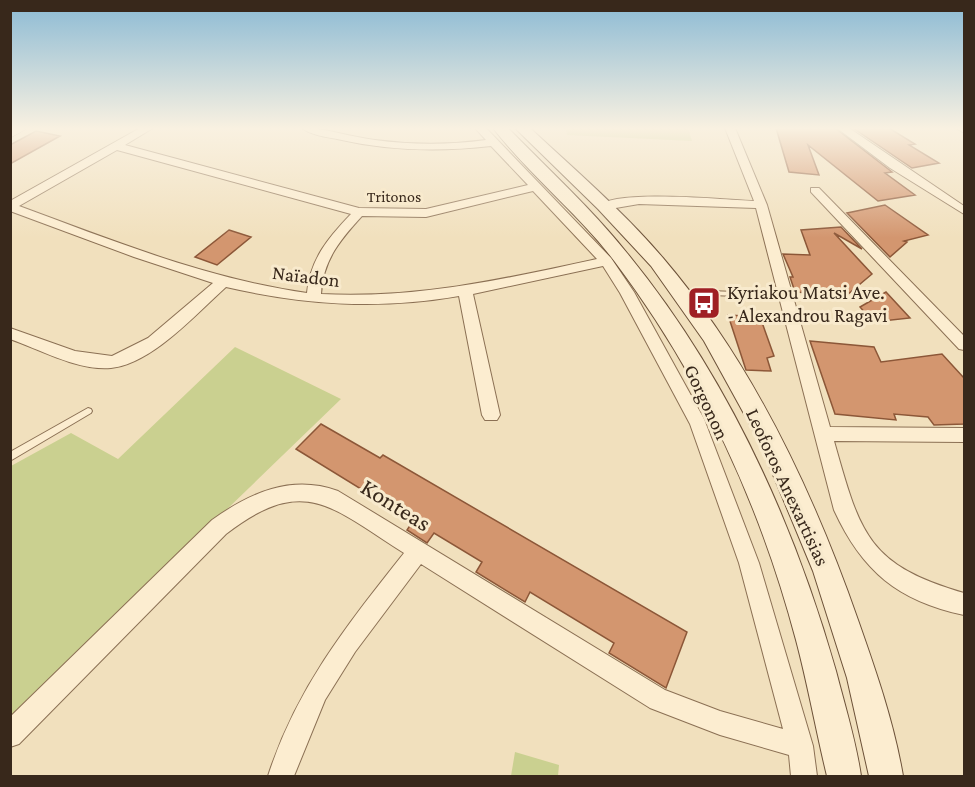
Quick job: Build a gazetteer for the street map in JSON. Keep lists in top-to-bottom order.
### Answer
{
  "streets": {
    "main road": ["Leoforos Anexartisias"],
    "street": [
      "Tritonos",
      "Naïadon",
      "Gorgonon",
      "Konteas"
    ]
  },
  "crossings": [
    ["Tritonos", "Gorgonon"],
    ["Naïadon", "Gorgonon"],
    ["Gorgonon", "Konteas"]
  ],
  "places": {
    "bus stop": ["Kyriakou Matsi Ave. - Alexandrou Ragavi"]
  }
}
